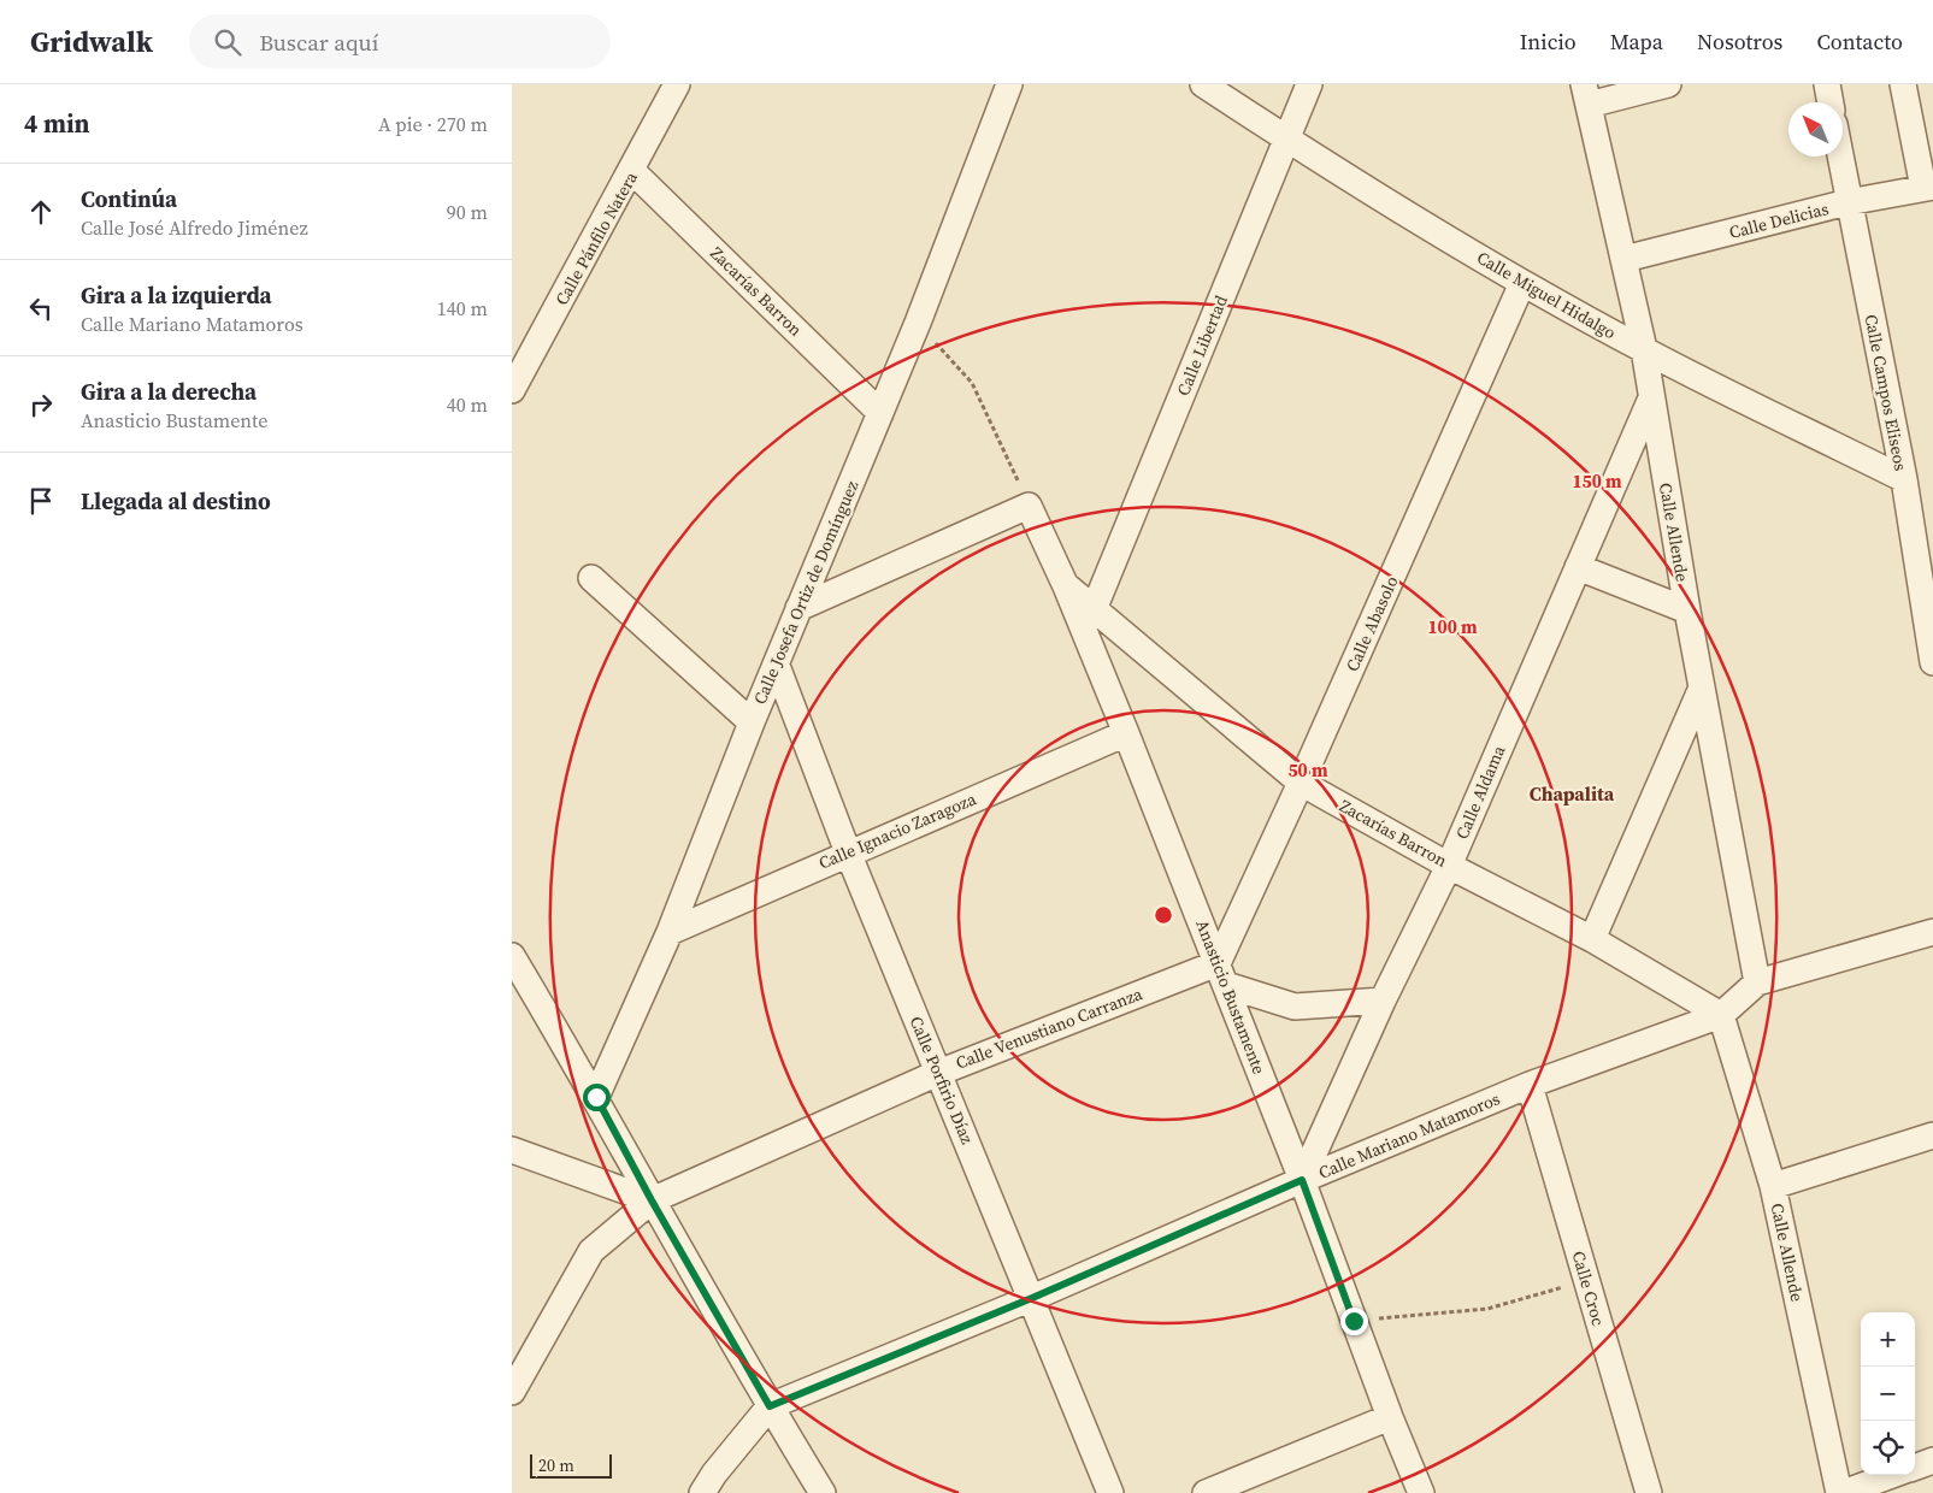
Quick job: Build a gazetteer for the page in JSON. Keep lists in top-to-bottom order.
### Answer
{
  "streets": {
    "street": [
      "Calle Delicias",
      "Calle Pánfilo Natera",
      "Zacarías Barron",
      "Calle Miguel Hidalgo",
      "Calle Libertad",
      "Calle Campos Eliseos",
      "Calle Allende",
      "Calle Josefa Ortiz de Domínguez",
      "Calle Abasolo",
      "Calle Aldama",
      "Calle Ignacio Zaragoza",
      "Anasticio Bustamente",
      "Calle Venustiano Carranza",
      "Calle Porfirio Díaz",
      "Calle Mariano Matamoros",
      "Calle Croc"
    ]
  },
  "crossings": [
    ["Calle Delicias", "Calle Campos Eliseos"],
    ["Calle Delicias", "Calle Allende"],
    ["Calle Pánfilo Natera", "Zacarías Barron"],
    ["Zacarías Barron", "Calle Libertad"],
    ["Zacarías Barron", "Calle Allende"],
    ["Zacarías Barron", "Calle Josefa Ortiz de Domínguez"],
    ["Zacarías Barron", "Calle Abasolo"],
    ["Zacarías Barron", "Calle Aldama"],
    ["Zacarías Barron", "Anasticio Bustamente"],
    ["Zacarías Barron", "Calle Mariano Matamoros"],
    ["Calle Miguel Hidalgo", "Calle Libertad"],
    ["Calle Miguel Hidalgo", "Calle Campos Eliseos"],
    ["Calle Miguel Hidalgo", "Calle Allende"],
    ["Calle Miguel Hidalgo", "Calle Abasolo"],
    ["Calle Allende", "Calle Aldama"],
    ["Calle Allende", "Calle Mariano Matamoros"],
    ["Calle Josefa Ortiz de Domínguez", "Calle Ignacio Zaragoza"],
    ["Calle Josefa Ortiz de Domínguez", "Calle Porfirio Díaz"],
    ["Calle Abasolo", "Anasticio Bustamente"],
    ["Calle Abasolo", "Calle Venustiano Carranza"],
    ["Calle Aldama", "Anasticio Bustamente"],
    ["Calle Aldama", "Calle Mariano Matamoros"],
    ["Calle Ignacio Zaragoza", "Anasticio Bustamente"],
    ["Calle Ignacio Zaragoza", "Calle Porfirio Díaz"],
    ["Anasticio Bustamente", "Calle Venustiano Carranza"],
    ["Anasticio Bustamente", "Calle Mariano Matamoros"],
    ["Calle Venustiano Carranza", "Calle Porfirio Díaz"],
    ["Calle Porfirio Díaz", "Calle Mariano Matamoros"],
    ["Calle Mariano Matamoros", "Calle Croc"]
  ],
  "districts": ["Chapalita"],
  "scale_bar": "20 m",
  "north": "top left",
  "page": {
    "header": "Gridwalk",
    "search": "Buscar aquí",
    "nav": [
      "Inicio",
      "Mapa",
      "Nosotros",
      "Contacto"
    ],
    "heading": ["4 min", "A pie · 270 m"],
    "list": [
      ["Continúa", "Calle José Alfredo Jiménez", "90 m"],
      ["Gira a la izquierda", "Calle Mariano Matamoros", "140 m"],
      ["Gira a la derecha", "Anasticio Bustamente", "40 m"],
      "Llegada al destino"
    ],
    "map_buttons": ["+", "−"],
    "scale": "20 m"
  },
  "rings": ["150 m", "100 m", "50 m"]
}
